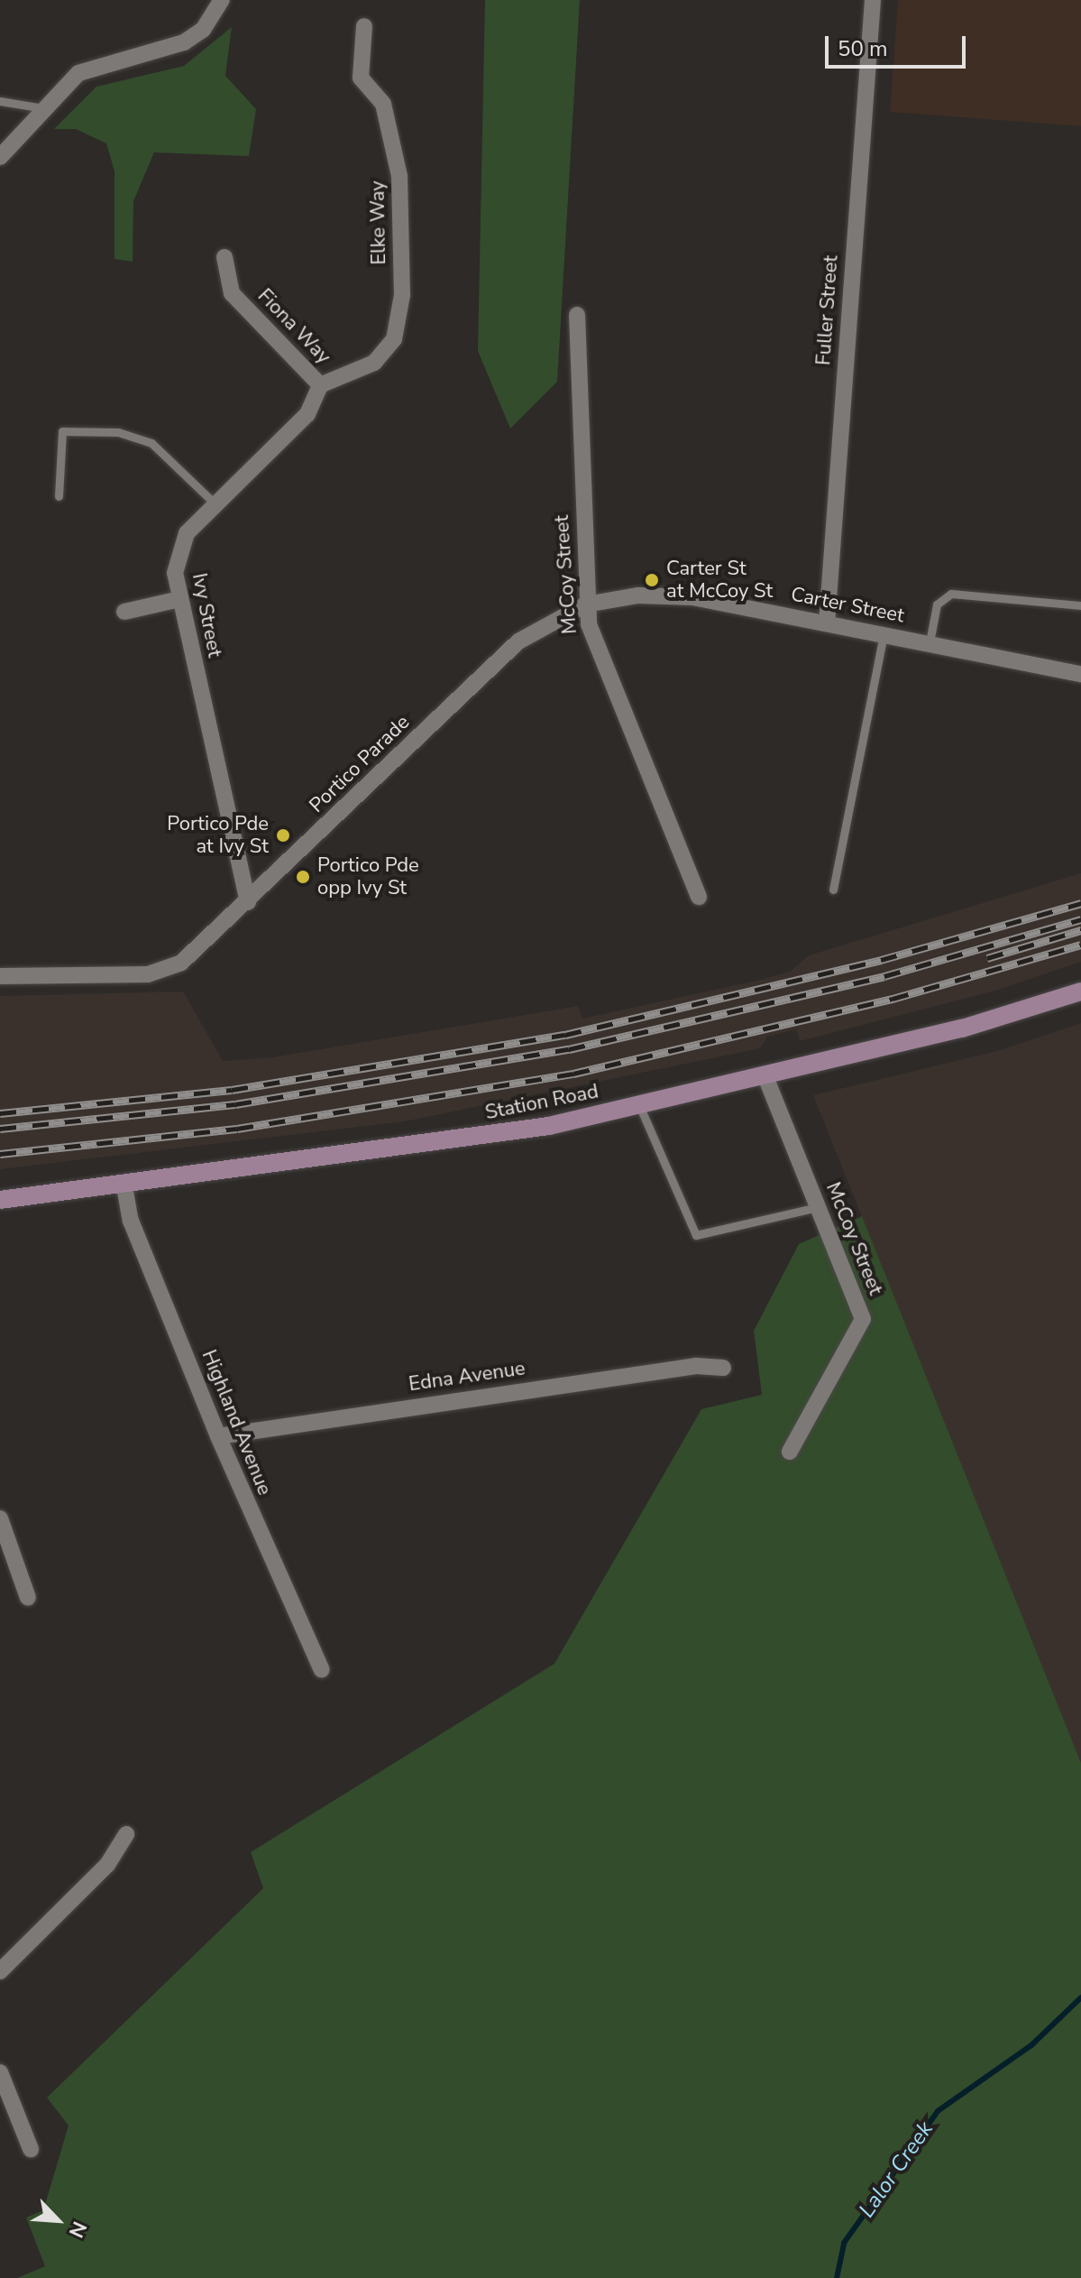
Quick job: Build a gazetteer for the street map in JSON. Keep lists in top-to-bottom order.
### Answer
{
  "streets": {
    "main road": ["Station Road"],
    "street": [
      "Elke Way",
      "Fuller Street",
      "Fiona Way",
      "McCoy Street",
      "Carter Street",
      "Ivy Street",
      "Portico Parade",
      "Edna Avenue",
      "Highland Avenue"
    ]
  },
  "crossings": [
    ["Elke Way", "Fiona Way"],
    ["Elke Way", "Ivy Street"],
    ["Fuller Street", "Carter Street"],
    ["Fiona Way", "Ivy Street"],
    ["McCoy Street", "Carter Street"],
    ["McCoy Street", "Portico Parade"],
    ["McCoy Street", "Station Road"],
    ["Carter Street", "Portico Parade"],
    ["Ivy Street", "Portico Parade"],
    ["Station Road", "Highland Avenue"],
    ["Edna Avenue", "Highland Avenue"]
  ],
  "water": ["Lalor Creek"],
  "places": ["Carter St at McCoy St", "Portico Pde at Ivy St", "Portico Pde opp Ivy St"],
  "scale_bar": "50 m",
  "north": "bottom right"
}
